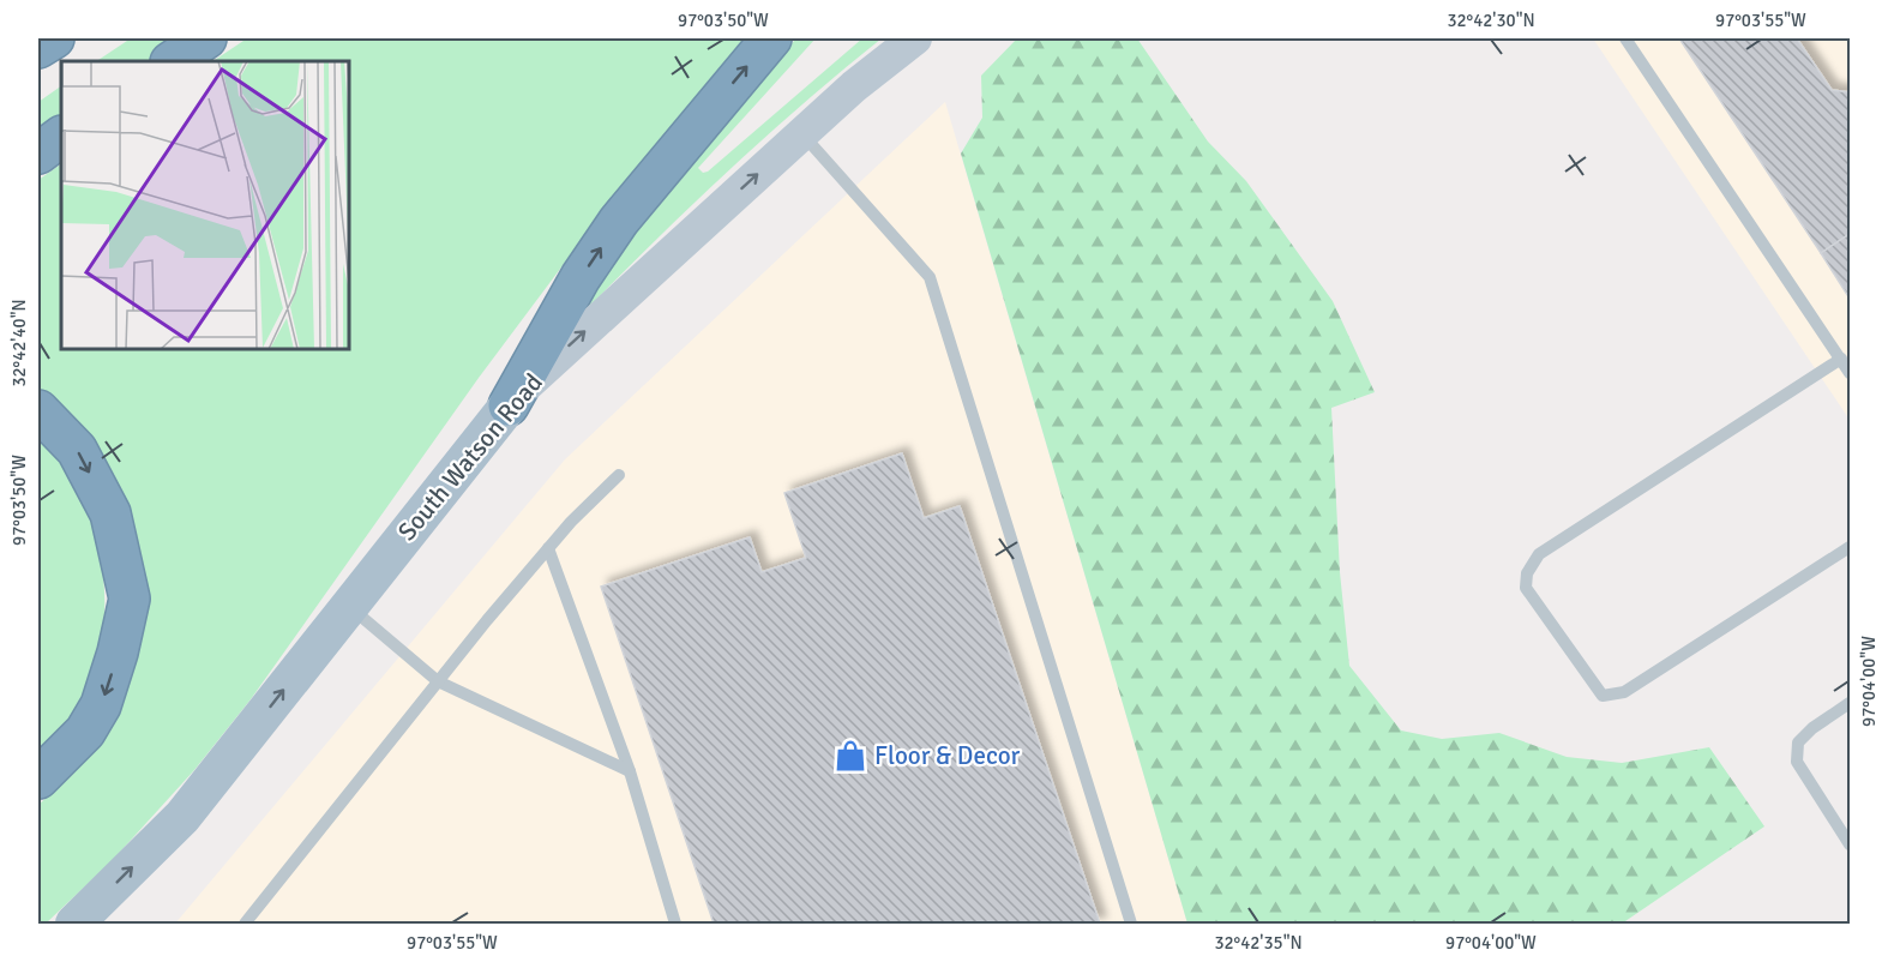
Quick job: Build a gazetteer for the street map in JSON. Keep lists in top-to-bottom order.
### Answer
{
  "streets": {
    "main road": ["South Watson Road"]
  },
  "one_way": ["South Watson Road"],
  "places": {
    "shop": ["Floor & Decor"]
  },
  "coordinates": [
    "97°03'50\"W",
    "32°42'30\"N",
    "97°03'55\"W",
    "32°42'40\"N",
    "97°04'00\"W",
    "32°42'35\"N"
  ]
}
